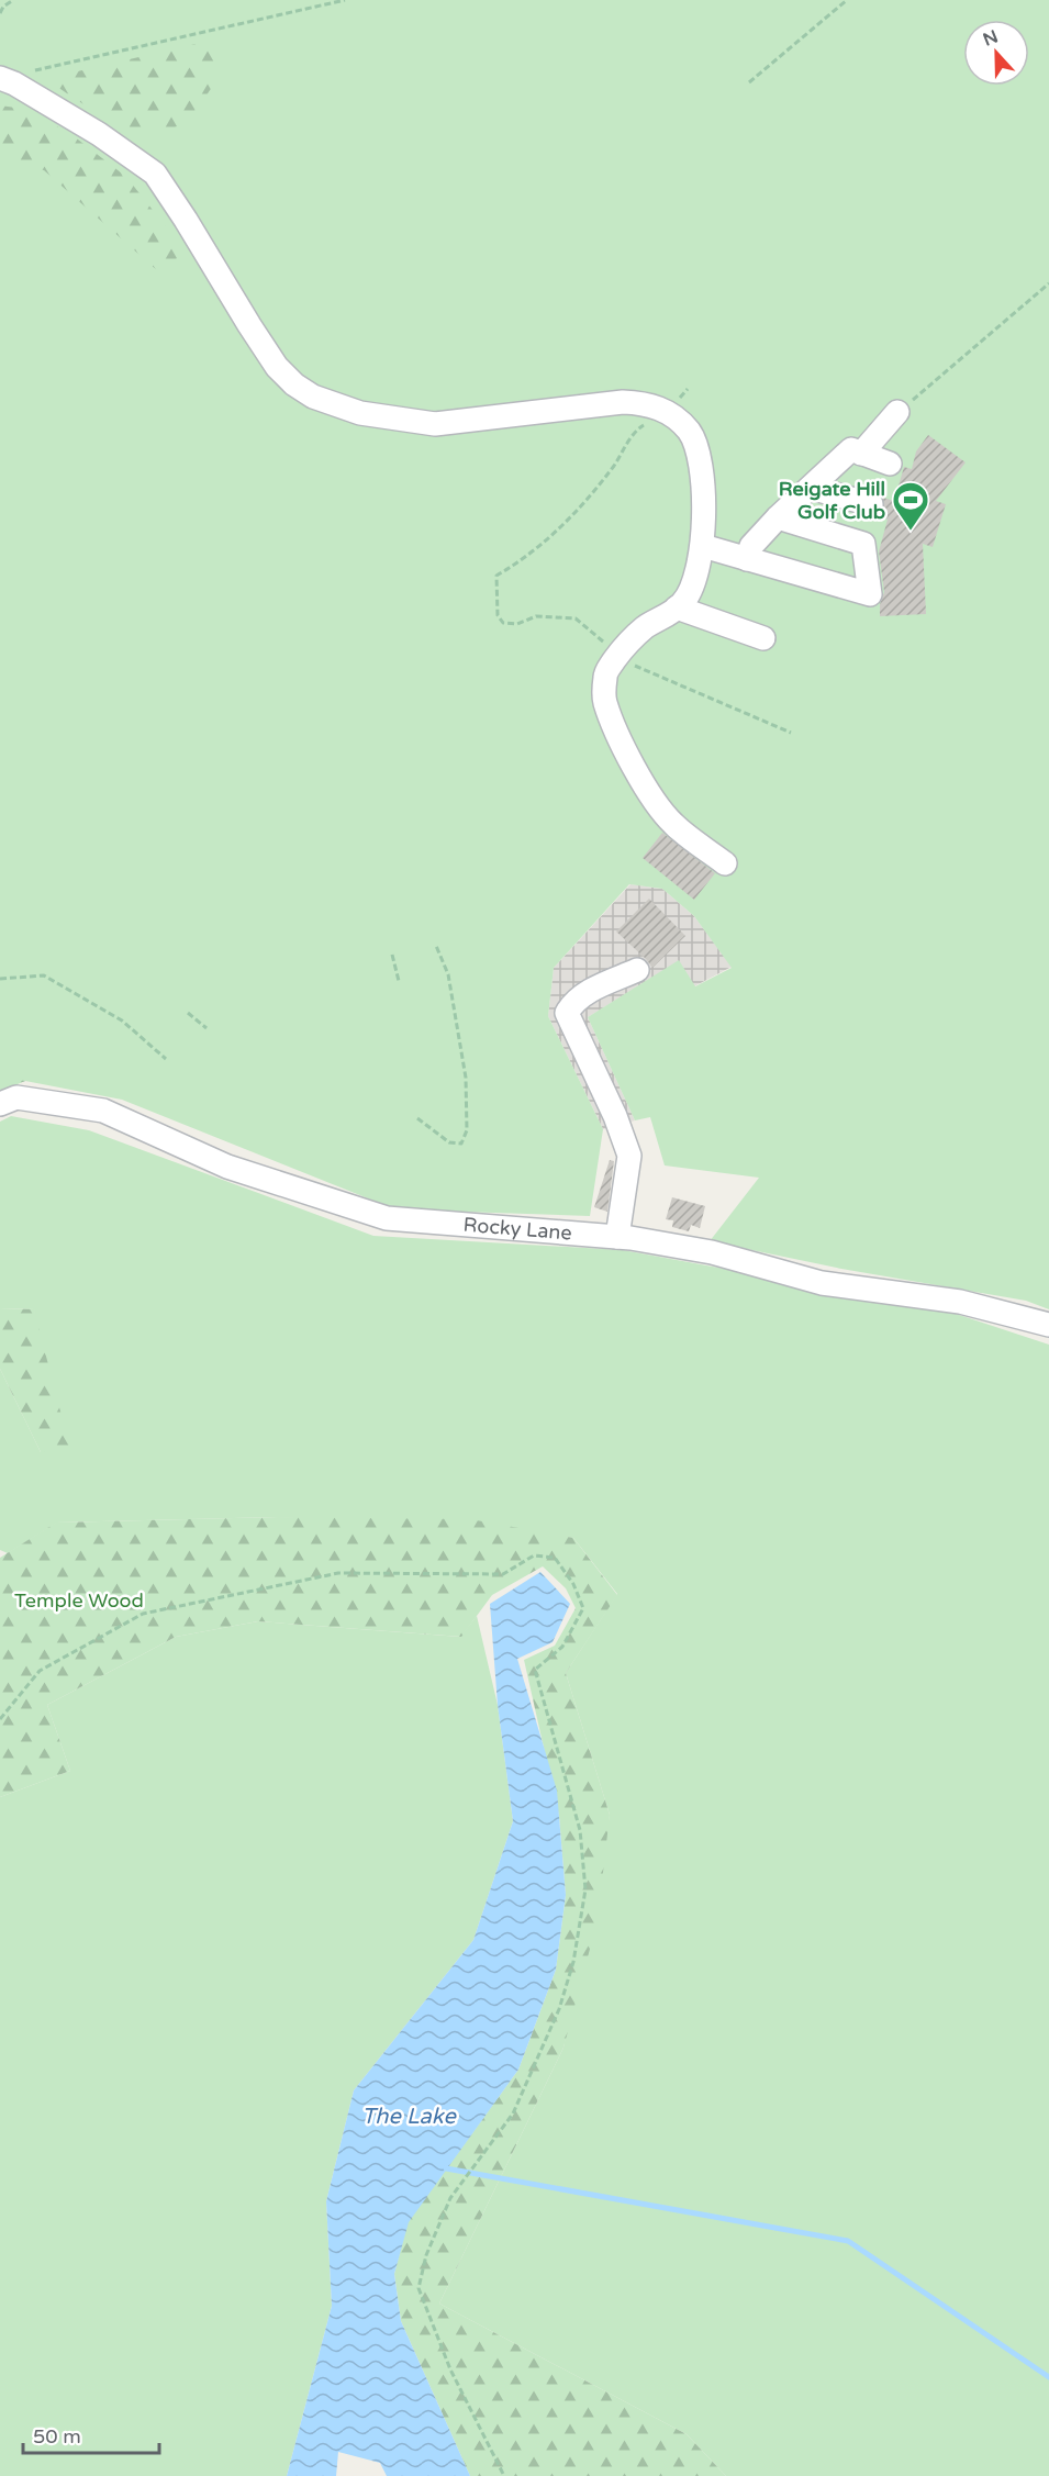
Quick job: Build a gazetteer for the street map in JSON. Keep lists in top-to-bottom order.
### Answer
{
  "streets": {
    "street": ["Rocky Lane"]
  },
  "water": ["The Lake"],
  "parks": ["Temple Wood"],
  "places": {
    "sports": ["Reigate Hill Golf Club"]
  },
  "scale_bar": "50 m",
  "north": "top"
}
